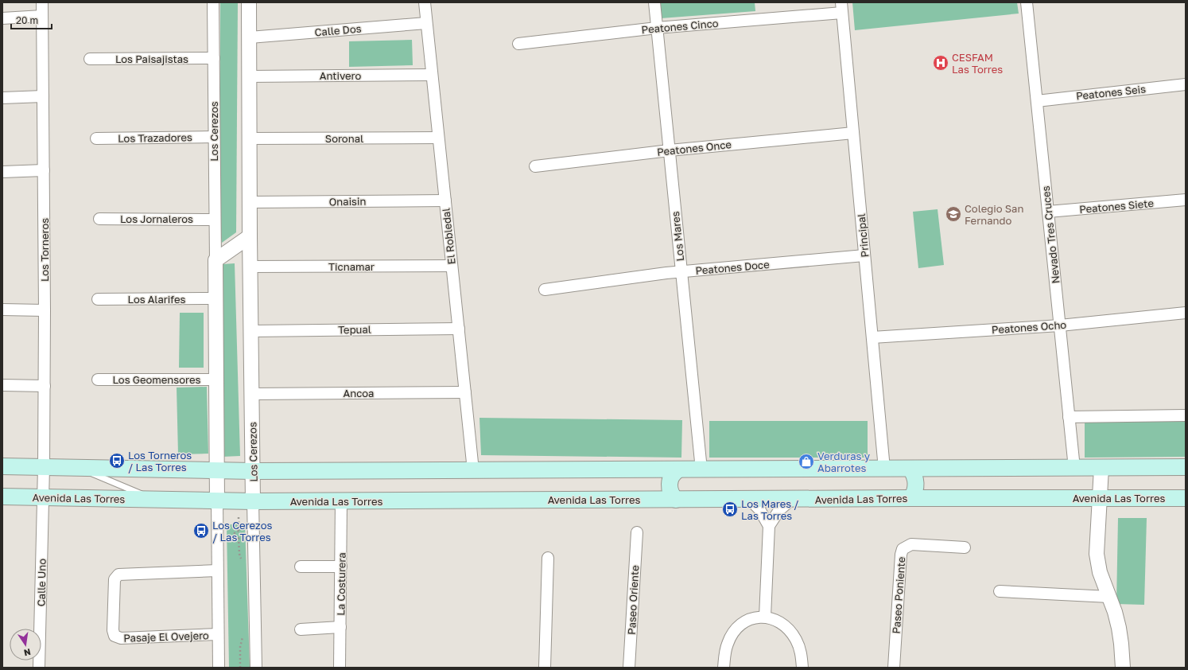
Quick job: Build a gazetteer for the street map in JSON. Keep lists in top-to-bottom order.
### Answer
{
  "streets": {
    "main road": ["Avenida Las Torres"],
    "street": [
      "Peatones Cinco",
      "Calle Dos",
      "Los Paisajistas",
      "Antivero",
      "Peatones Seis",
      "Los Cerezos",
      "Los Trazadores",
      "Soronal",
      "Peatones Once",
      "Onaisin",
      "Peatones Siete",
      "Los Jornaleros",
      "Nevado Tres Cruces",
      "Principal",
      "El Robledal",
      "Los Mares",
      "Los Torneros",
      "Ticnamar",
      "Peatones Doce",
      "Los Alarifes",
      "Peatones Ocho",
      "Tepual",
      "Los Geomensores",
      "Ancoa",
      "Calle Uno",
      "La Costurera",
      "Paseo Poniente",
      "Paseo Oriente",
      "Pasaje El Ovejero"
    ]
  },
  "crossings": [
    ["Peatones Cinco", "Principal"],
    ["Peatones Cinco", "Los Mares"],
    ["Calle Dos", "Los Cerezos"],
    ["Calle Dos", "El Robledal"],
    ["Los Paisajistas", "Los Cerezos"],
    ["Antivero", "Los Cerezos"],
    ["Antivero", "El Robledal"],
    ["Peatones Seis", "Nevado Tres Cruces"],
    ["Los Cerezos", "Los Trazadores"],
    ["Los Cerezos", "Soronal"],
    ["Los Cerezos", "Onaisin"],
    ["Los Cerezos", "Los Jornaleros"],
    ["Los Cerezos", "Ticnamar"],
    ["Los Cerezos", "Los Alarifes"],
    ["Los Cerezos", "Tepual"],
    ["Los Cerezos", "Los Geomensores"],
    ["Los Cerezos", "Ancoa"],
    ["Los Cerezos", "Avenida Las Torres"],
    ["Los Cerezos", "Pasaje El Ovejero"],
    ["Soronal", "El Robledal"],
    ["Peatones Once", "Principal"],
    ["Peatones Once", "Los Mares"],
    ["Onaisin", "El Robledal"],
    ["Peatones Siete", "Nevado Tres Cruces"],
    ["Nevado Tres Cruces", "Peatones Ocho"],
    ["Principal", "Peatones Doce"],
    ["Principal", "Peatones Ocho"],
    ["El Robledal", "Ticnamar"],
    ["El Robledal", "Tepual"],
    ["El Robledal", "Ancoa"],
    ["Los Mares", "Peatones Doce"],
    ["Los Torneros", "Avenida Las Torres"],
    ["Los Torneros", "Calle Uno"],
    ["Avenida Las Torres", "Calle Uno"],
    ["Avenida Las Torres", "La Costurera"]
  ],
  "places": {
    "hospital": ["CESFAM Las Torres"],
    "school or university": ["Colegio San Fernando"],
    "bus stop": ["Los Torneros / Las Torres", "Los Mares / Las Torres", "Los Cerezos / Las Torres"],
    "shop": ["Verduras y Abarrotes"]
  },
  "scale_bar": "20 m",
  "north": "bottom"
}
